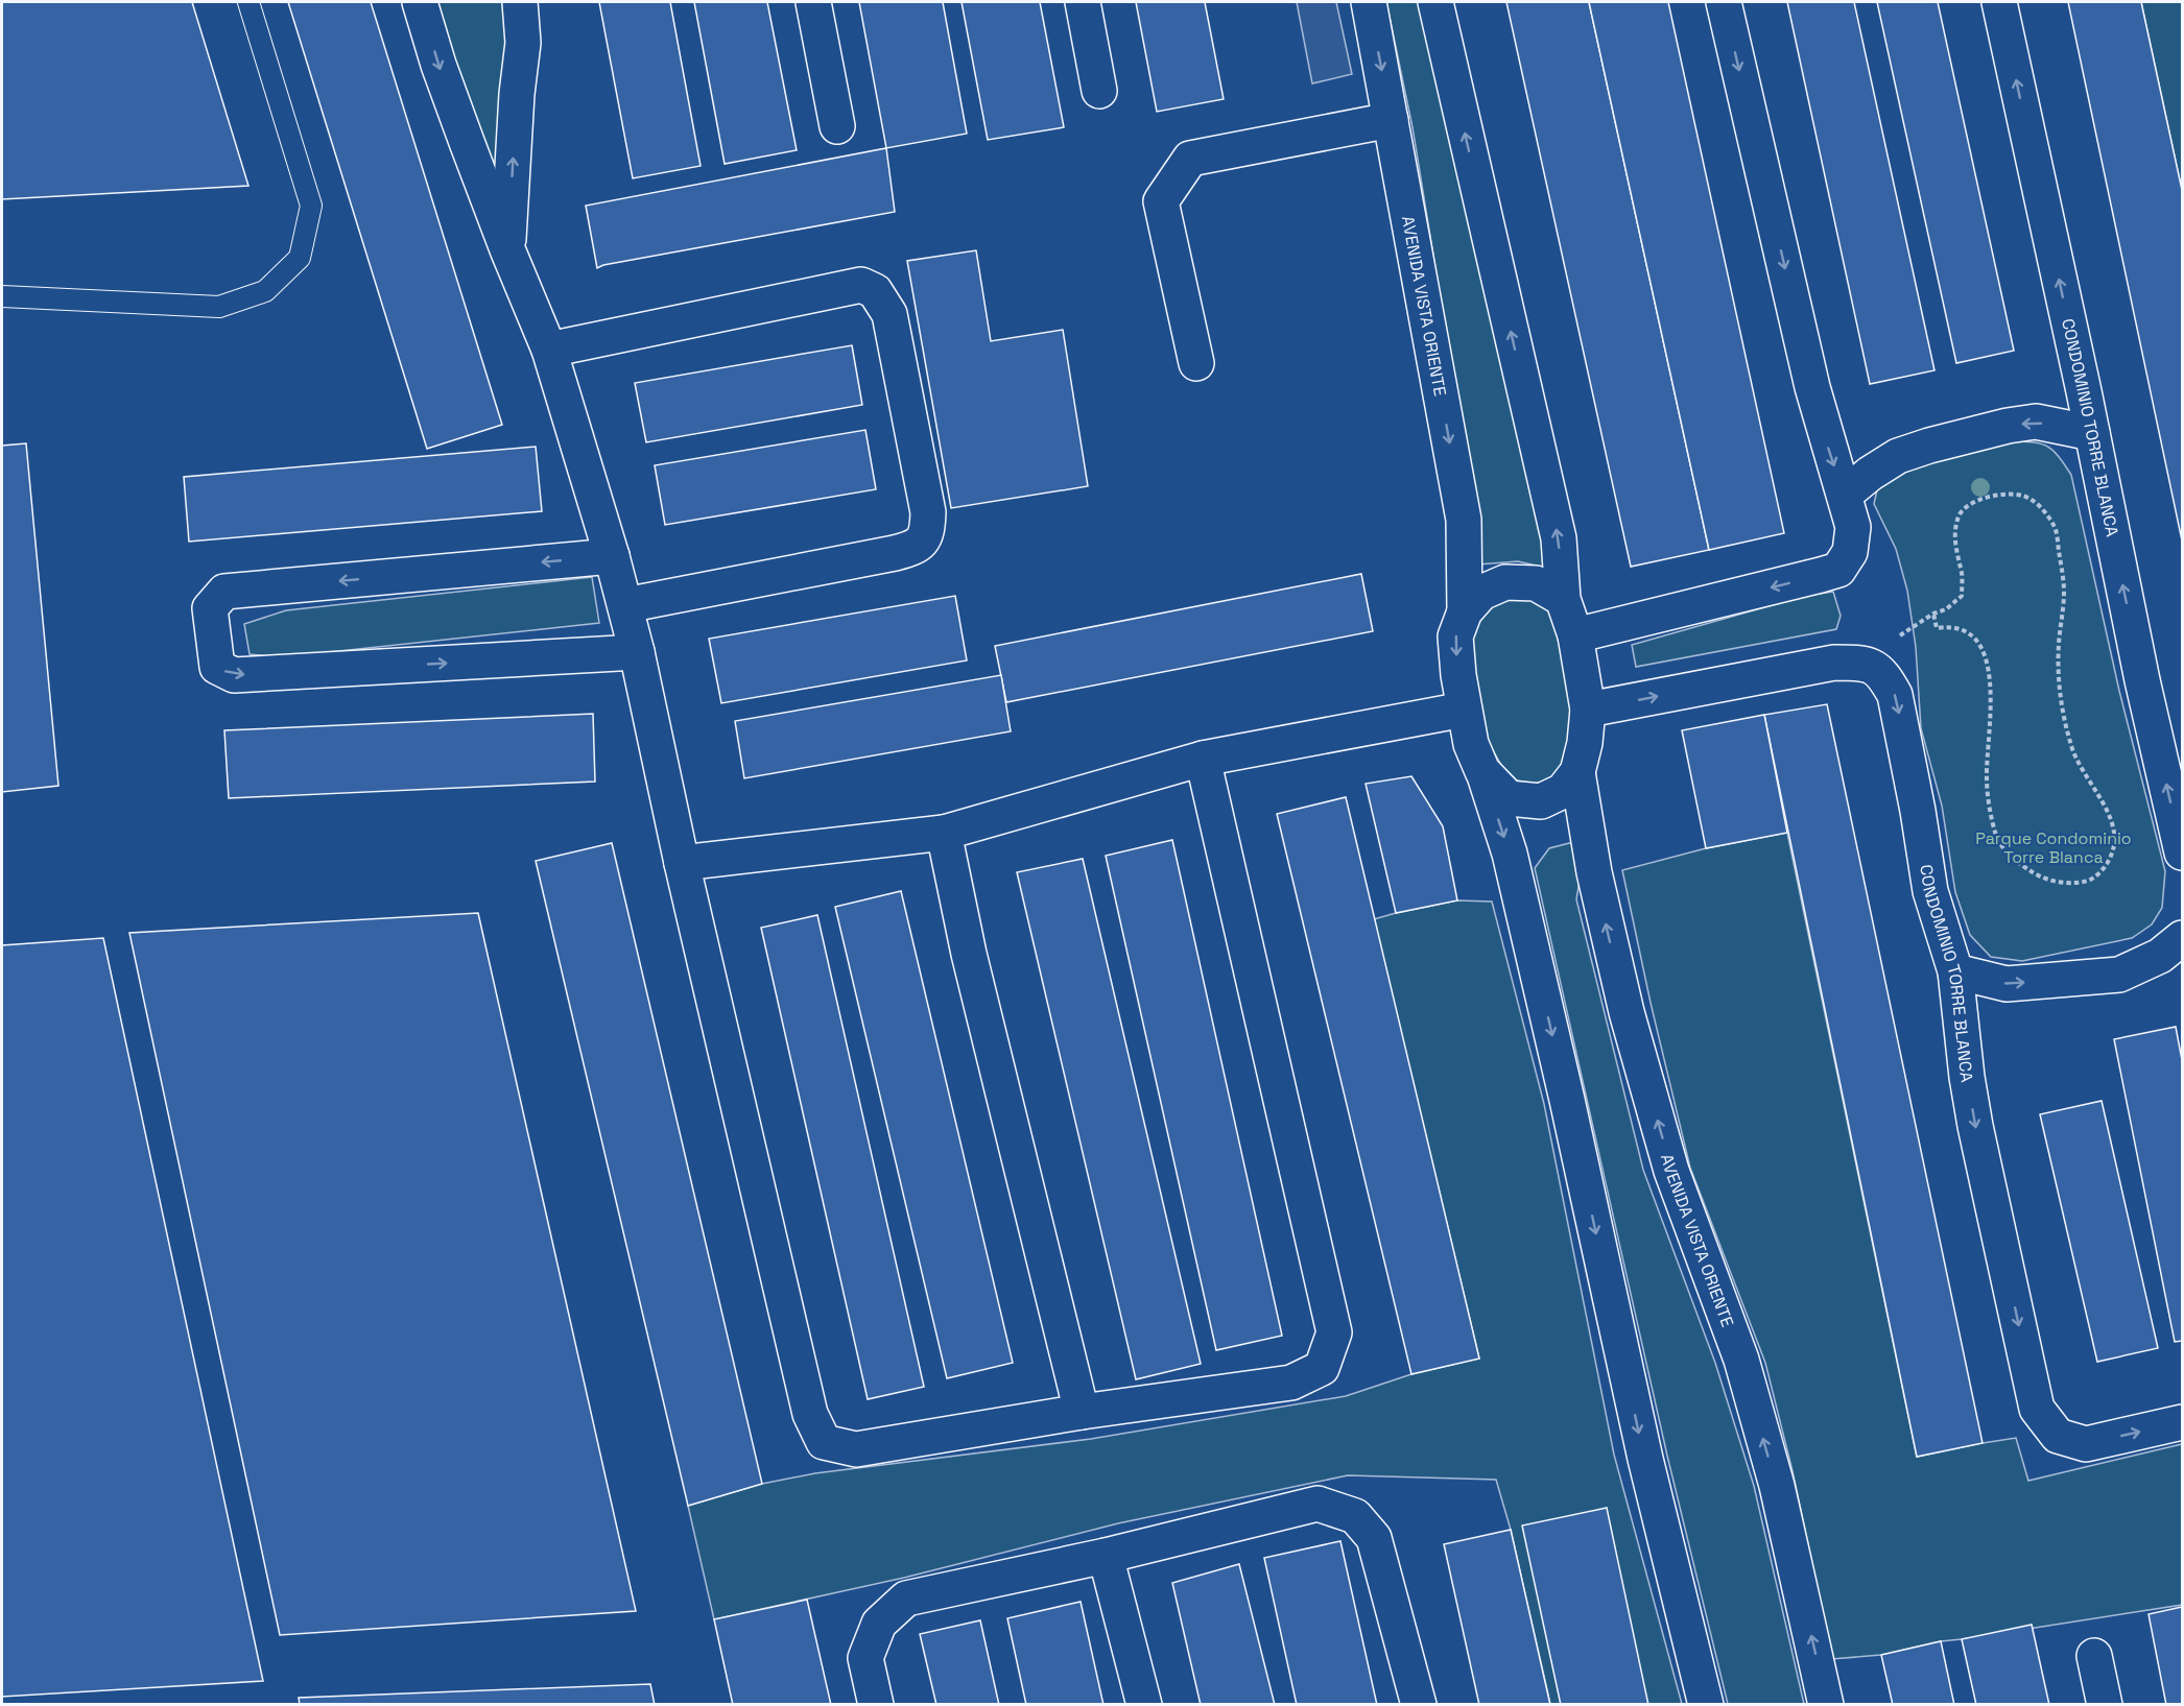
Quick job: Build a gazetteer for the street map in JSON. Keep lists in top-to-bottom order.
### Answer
{
  "streets": {
    "street": ["AVENIDA VISTA ORIENTE", "CONDOMINIO TORRE BLANCA"]
  },
  "crossings": [
    ["AVENIDA VISTA ORIENTE", "CONDOMINIO TORRE BLANCA"]
  ],
  "parks": ["Parque Condominio Torre Blanca"]
}
